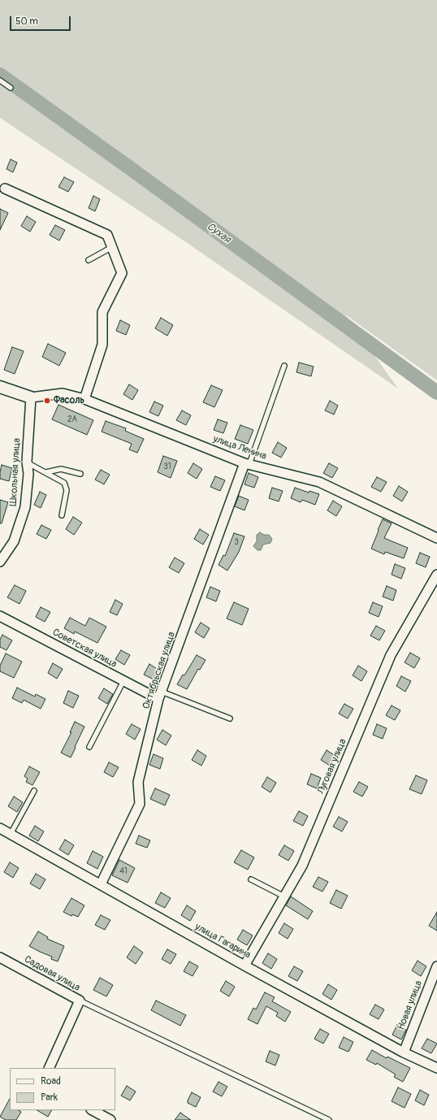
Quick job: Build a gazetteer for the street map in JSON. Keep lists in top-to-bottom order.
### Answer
{
  "streets": {
    "street": [
      "улица Ленина",
      "Школьная улица",
      "Советская улица",
      "Октябрьская улица",
      "Луговая улица",
      "улица Гагарина",
      "Садовая улица",
      "Новая улица"
    ]
  },
  "crossings": [
    ["улица Ленина", "Школьная улица"],
    ["улица Ленина", "Октябрьская улица"],
    ["Советская улица", "Октябрьская улица"],
    ["Октябрьская улица", "улица Гагарина"],
    ["Луговая улица", "улица Гагарина"],
    ["улица Гагарина", "Новая улица"]
  ],
  "water": ["Сухая"],
  "places": ["Фасоль"],
  "house_numbers": [
    "2А",
    "31",
    "3",
    "41"
  ],
  "legend": ["Road", "Park"],
  "scale_bar": "50 m"
}
